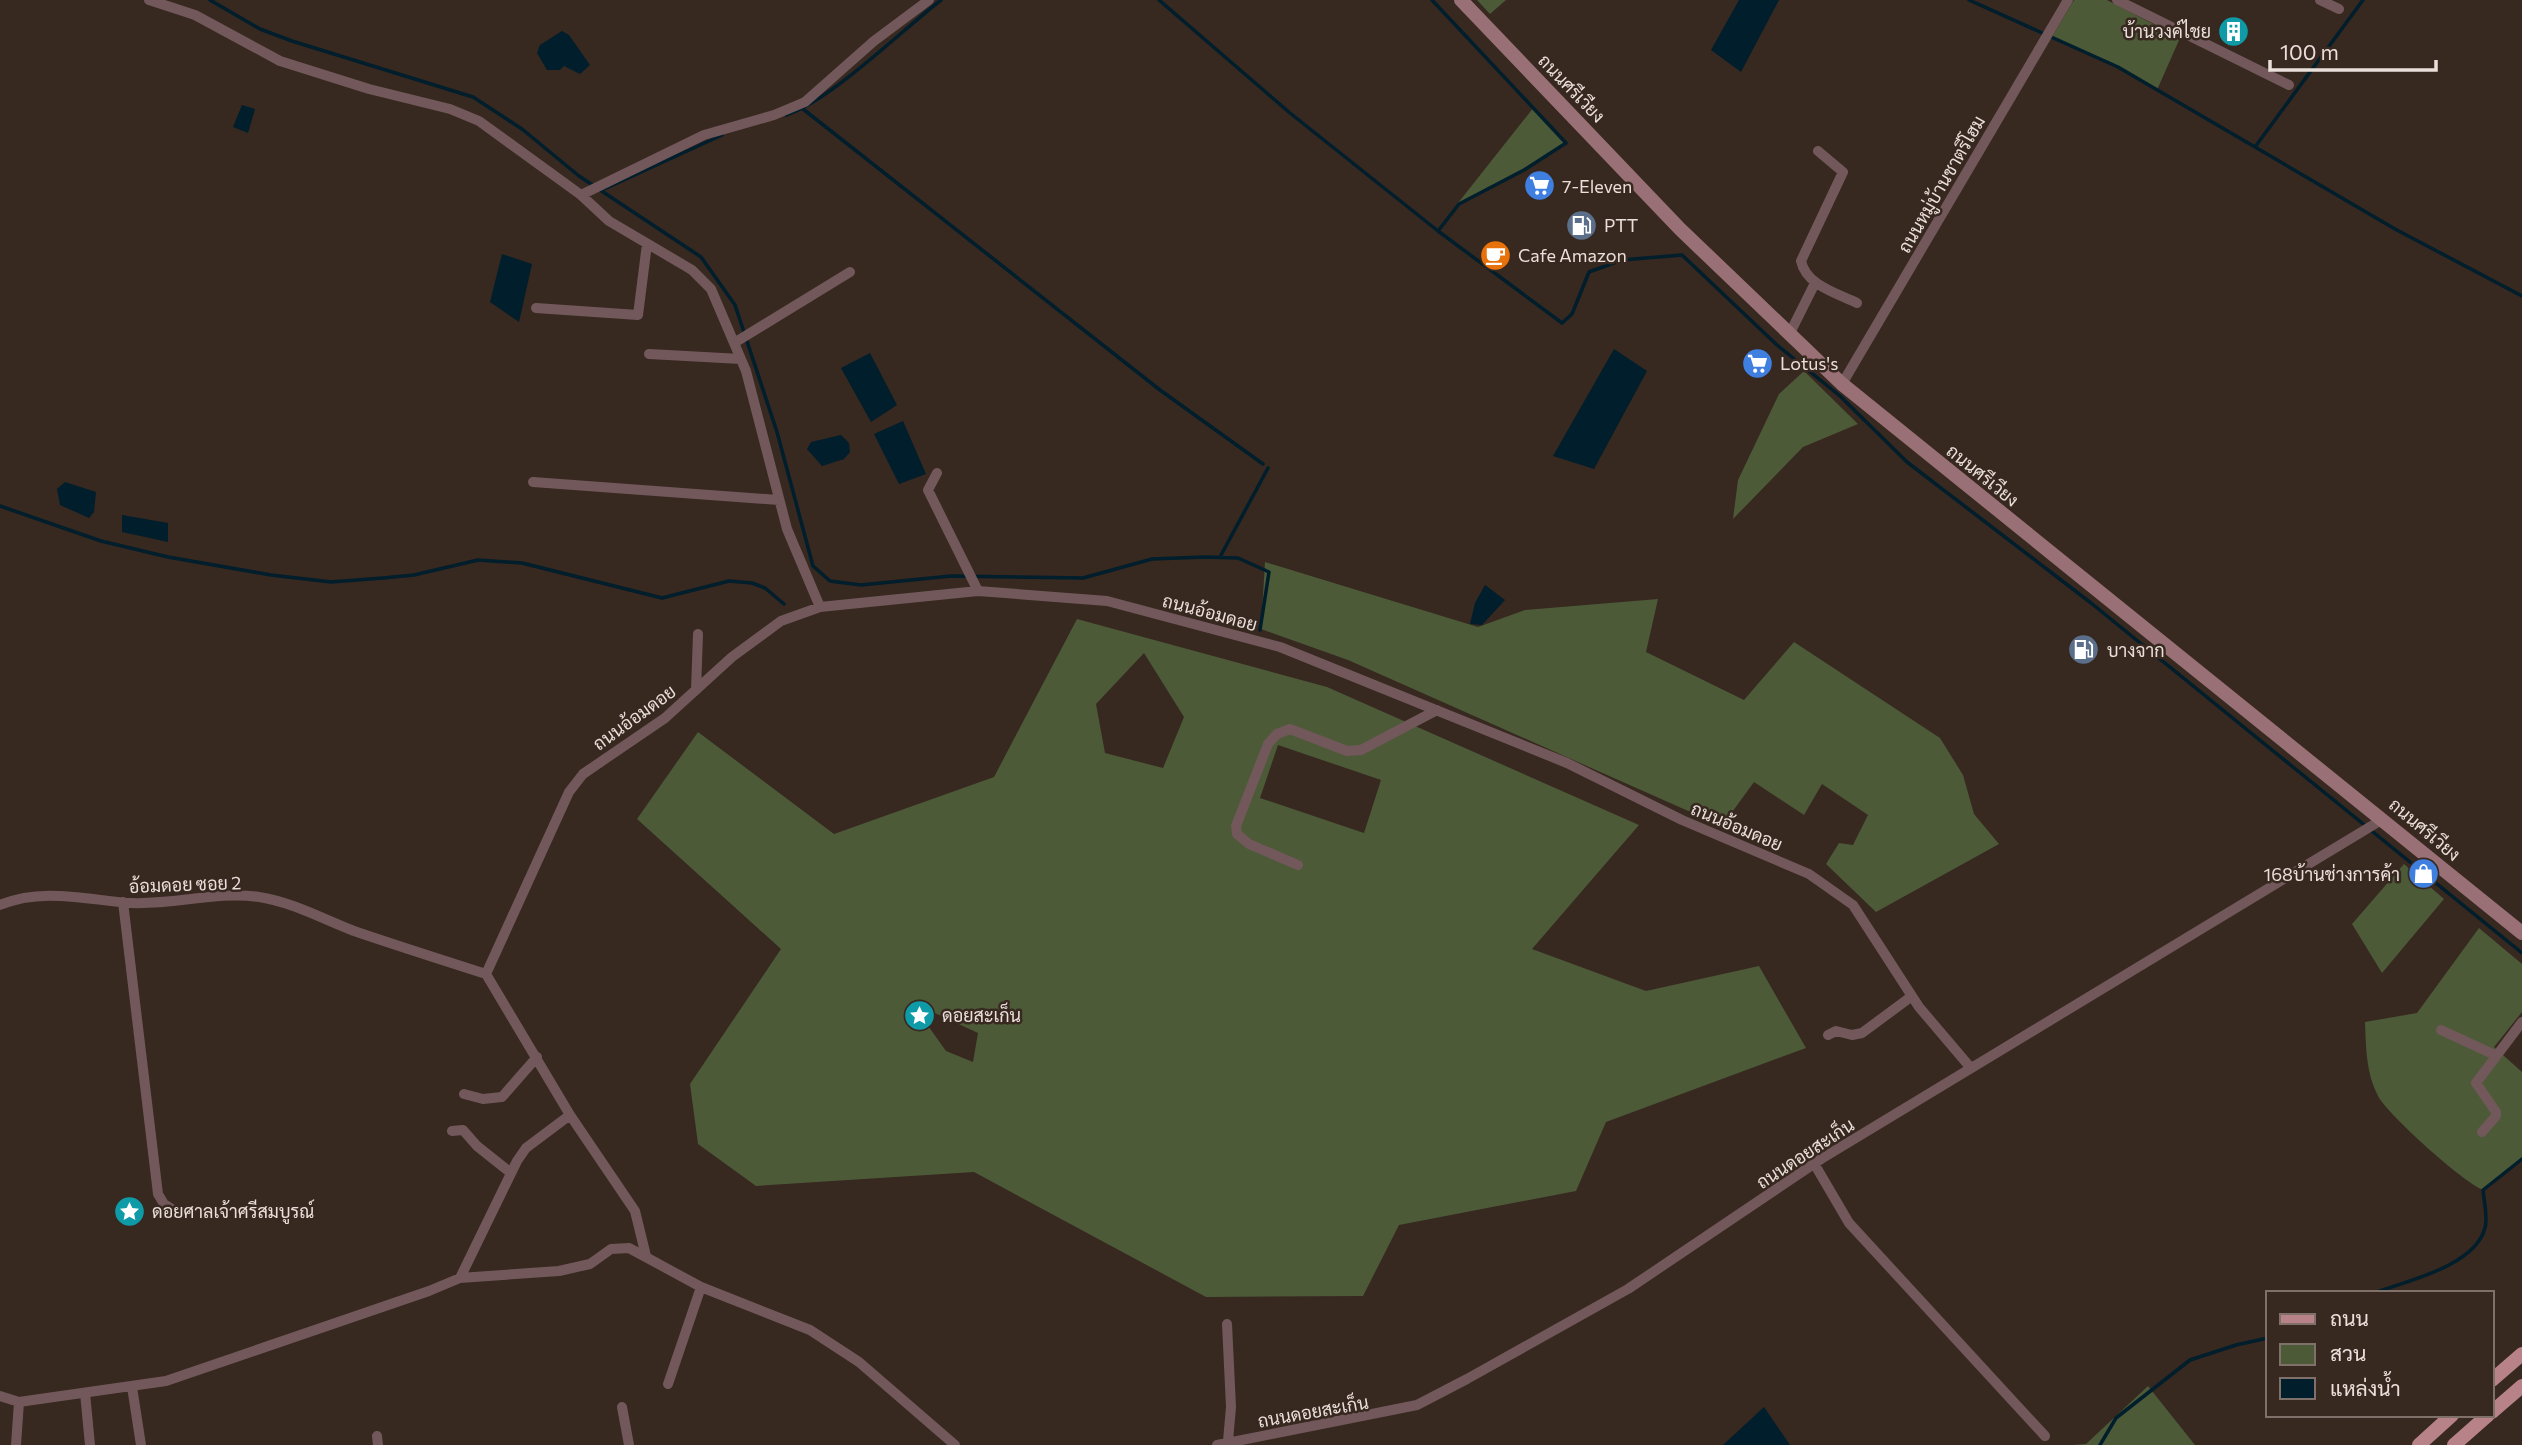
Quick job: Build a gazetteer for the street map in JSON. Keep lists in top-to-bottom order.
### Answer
{
  "streets": {
    "main road": ["ถนนศรีเวียง"],
    "street": [
      "ถนนหมู่บ้านชาตรีโฮม",
      "ถนนอ้อมดอย",
      "อ้อมดอย ซอย 2",
      "ถนนดอยสะเก็น"
    ]
  },
  "crossings": [
    ["ถนนศรีเวียง", "ถนนหมู่บ้านชาตรีโฮม"],
    ["ถนนศรีเวียง", "ถนนดอยสะเก็น"],
    ["ถนนอ้อมดอย", "อ้อมดอย ซอย 2"],
    ["ถนนอ้อมดอย", "ถนนดอยสะเก็น"]
  ],
  "places": {
    "building": ["บ้านวงค์ไชย"],
    "supermarket": ["7-Eleven", "Lotus's"],
    "fuel station": ["PTT", "บางจาก"],
    "cafe": ["Cafe Amazon"],
    "shop": ["168บ้านช่างการค้า"],
    "place": ["ดอยสะเก็น", "ดอยศาลเจ้าศรีสมบูรณ์"]
  },
  "legend": ["ถนน", "สวน", "แหล่งน้ำ"],
  "scale_bar": "100 m"
}
